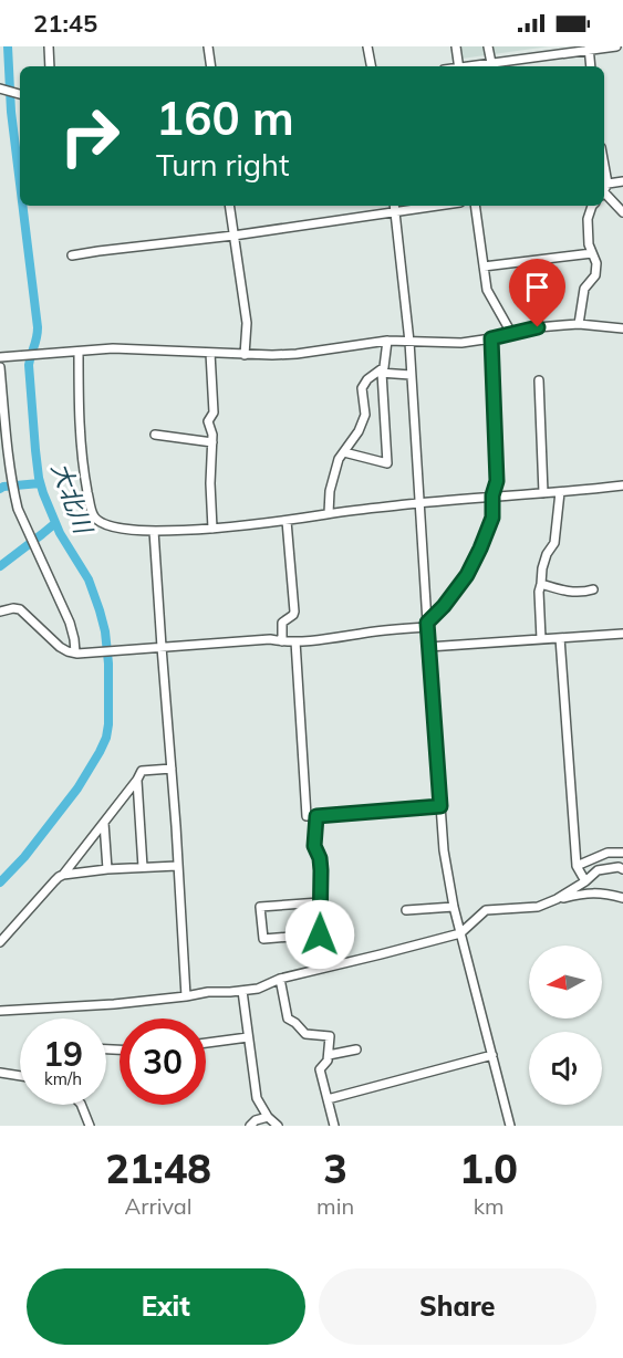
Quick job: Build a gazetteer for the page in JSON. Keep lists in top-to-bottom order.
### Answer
{
  "water": ["大北川"],
  "north": "left",
  "page": {
    "status": "21:45",
    "turn": ["160 m", "Turn right"],
    "speed": "19 km/h",
    "limit": "30",
    "eta": [
      "21:48",
      "Arrival",
      "3",
      "min",
      "1.0",
      "km"
    ],
    "buttons": ["Exit", "Share"]
  }
}
